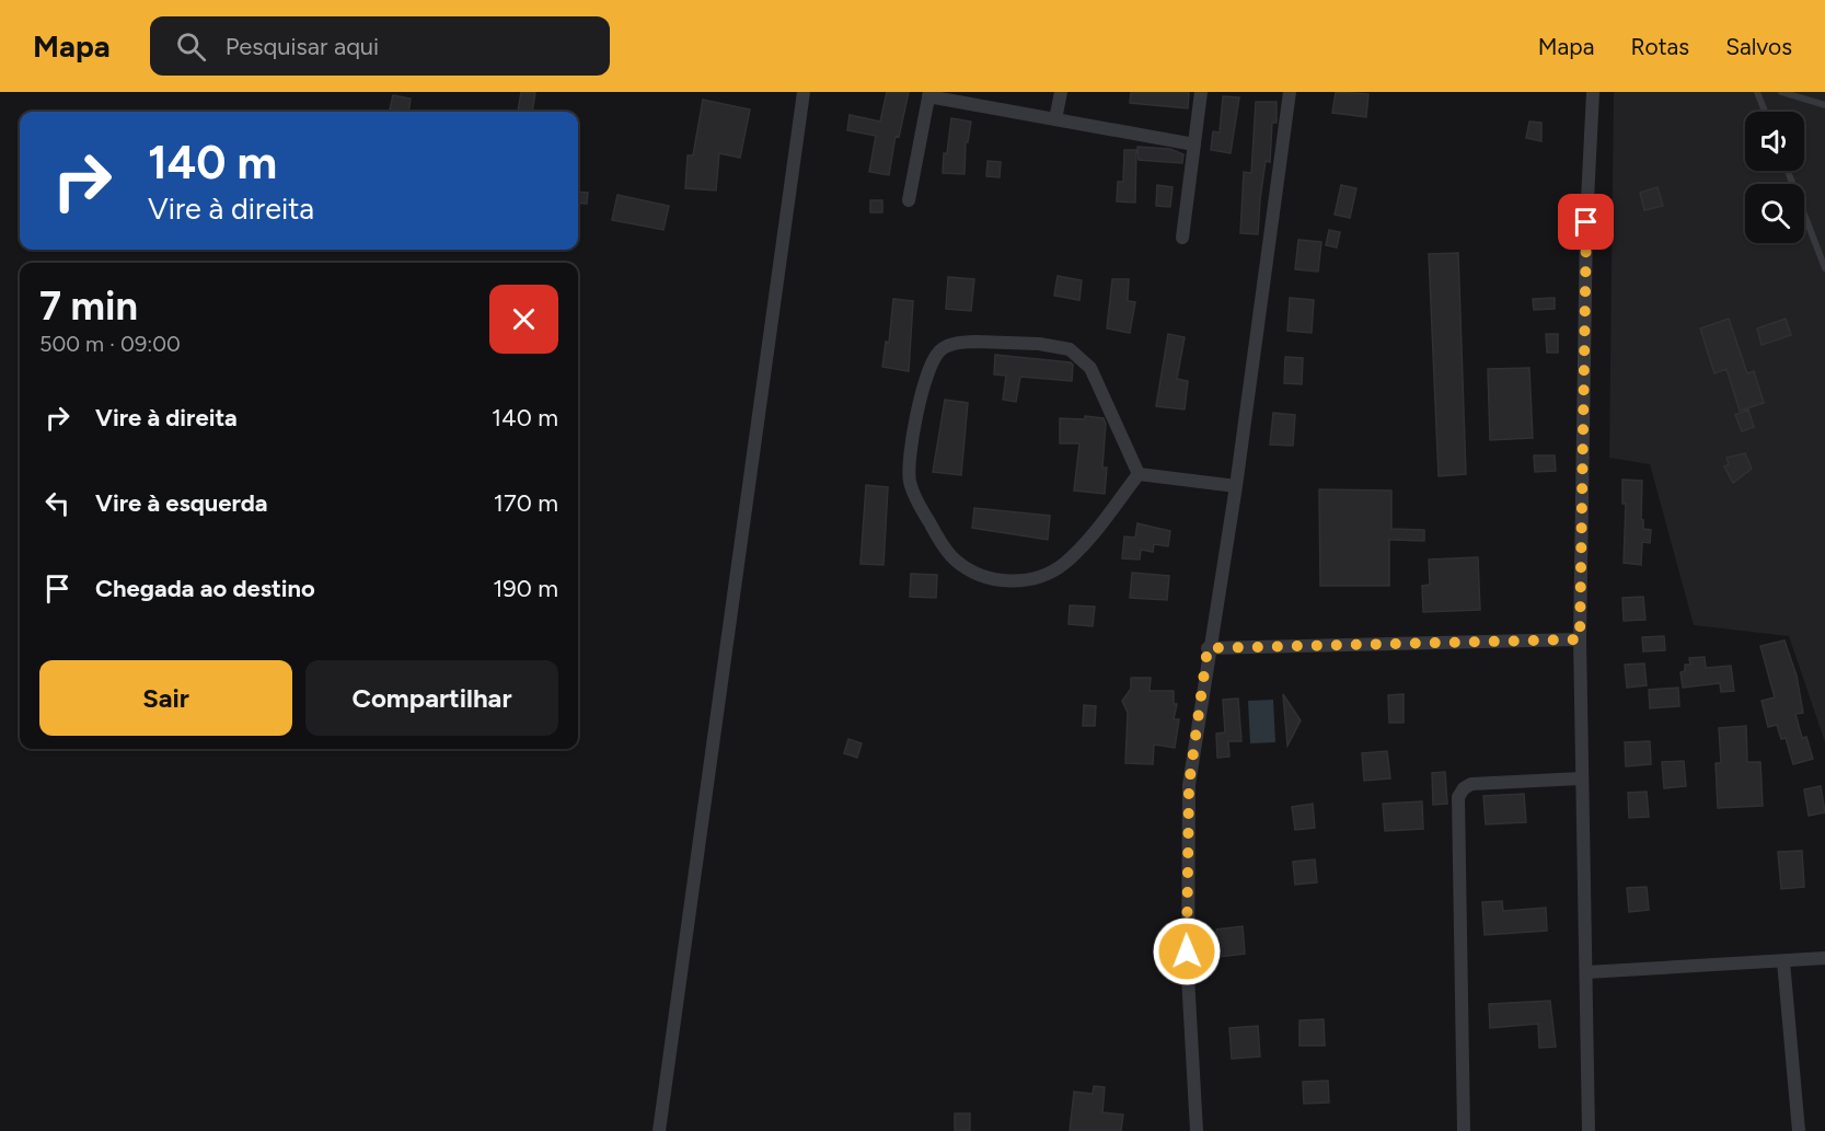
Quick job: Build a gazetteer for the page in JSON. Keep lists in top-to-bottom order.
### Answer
{
  "page": {
    "header": "Mapa",
    "search": "Pesquisar aqui",
    "nav": ["Mapa", "Rotas", "Salvos"],
    "turn": ["140 m", "Vire à direita"],
    "heading": ["7 min", "500 m · 09:00"],
    "list": [
      {
        "name": "Vire à direita",
        "value": "140 m"
      },
      {
        "name": "Vire à esquerda",
        "value": "170 m"
      },
      {
        "name": "Chegada ao destino",
        "value": "190 m"
      }
    ],
    "buttons": ["Sair", "Compartilhar"]
  }
}
